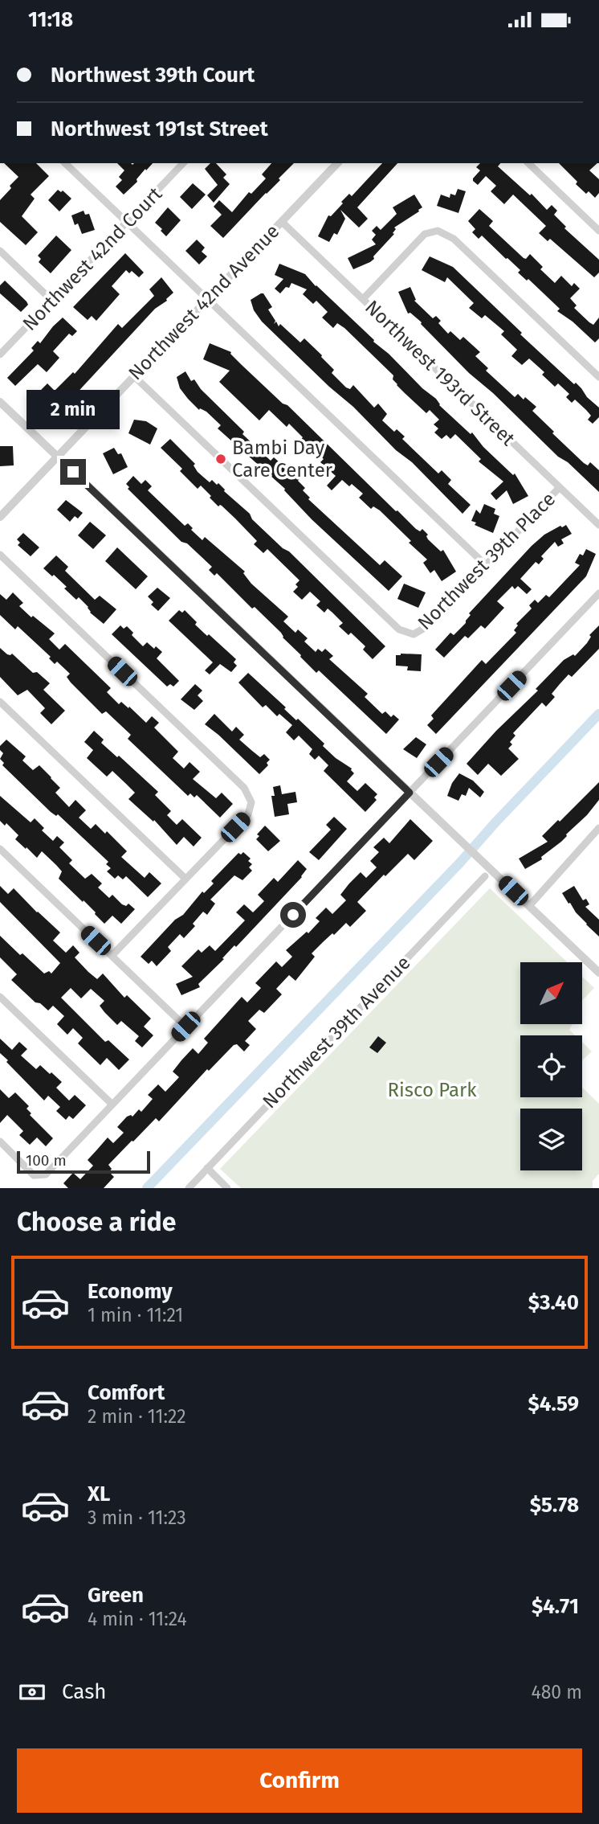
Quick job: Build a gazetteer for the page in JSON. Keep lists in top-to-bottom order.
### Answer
{
  "streets": {
    "street": [
      "Northwest 42nd Court",
      "Northwest 42nd Avenue",
      "Northwest 193rd Street",
      "Northwest 39th Place",
      "Northwest 39th Avenue"
    ]
  },
  "crossings": [
    ["Northwest 42nd Avenue", "Northwest 193rd Street"],
    ["Northwest 42nd Avenue", "Northwest 39th Place"],
    ["Northwest 193rd Street", "Northwest 39th Place"]
  ],
  "parks": ["Risco Park"],
  "places": ["Bambi Day Care Center"],
  "scale_bar": "100 m",
  "north": "top right",
  "page": {
    "status": "11:18",
    "banner": ["Northwest 39th Court", "Northwest 191st Street"],
    "bubble": "2 min",
    "scale": "100 m",
    "heading": "Choose a ride",
    "list": [
      {
        "name": "Economy",
        "note": "1 min · 11:21",
        "value": "$3.40"
      },
      {
        "name": "Comfort",
        "note": "2 min · 11:22",
        "value": "$4.59"
      },
      {
        "name": "XL",
        "note": "3 min · 11:23",
        "value": "$5.78"
      },
      {
        "name": "Green",
        "note": "4 min · 11:24",
        "value": "$4.71"
      }
    ],
    "pay": ["Cash", "480 m"],
    "buttons": "Confirm"
  }
}
